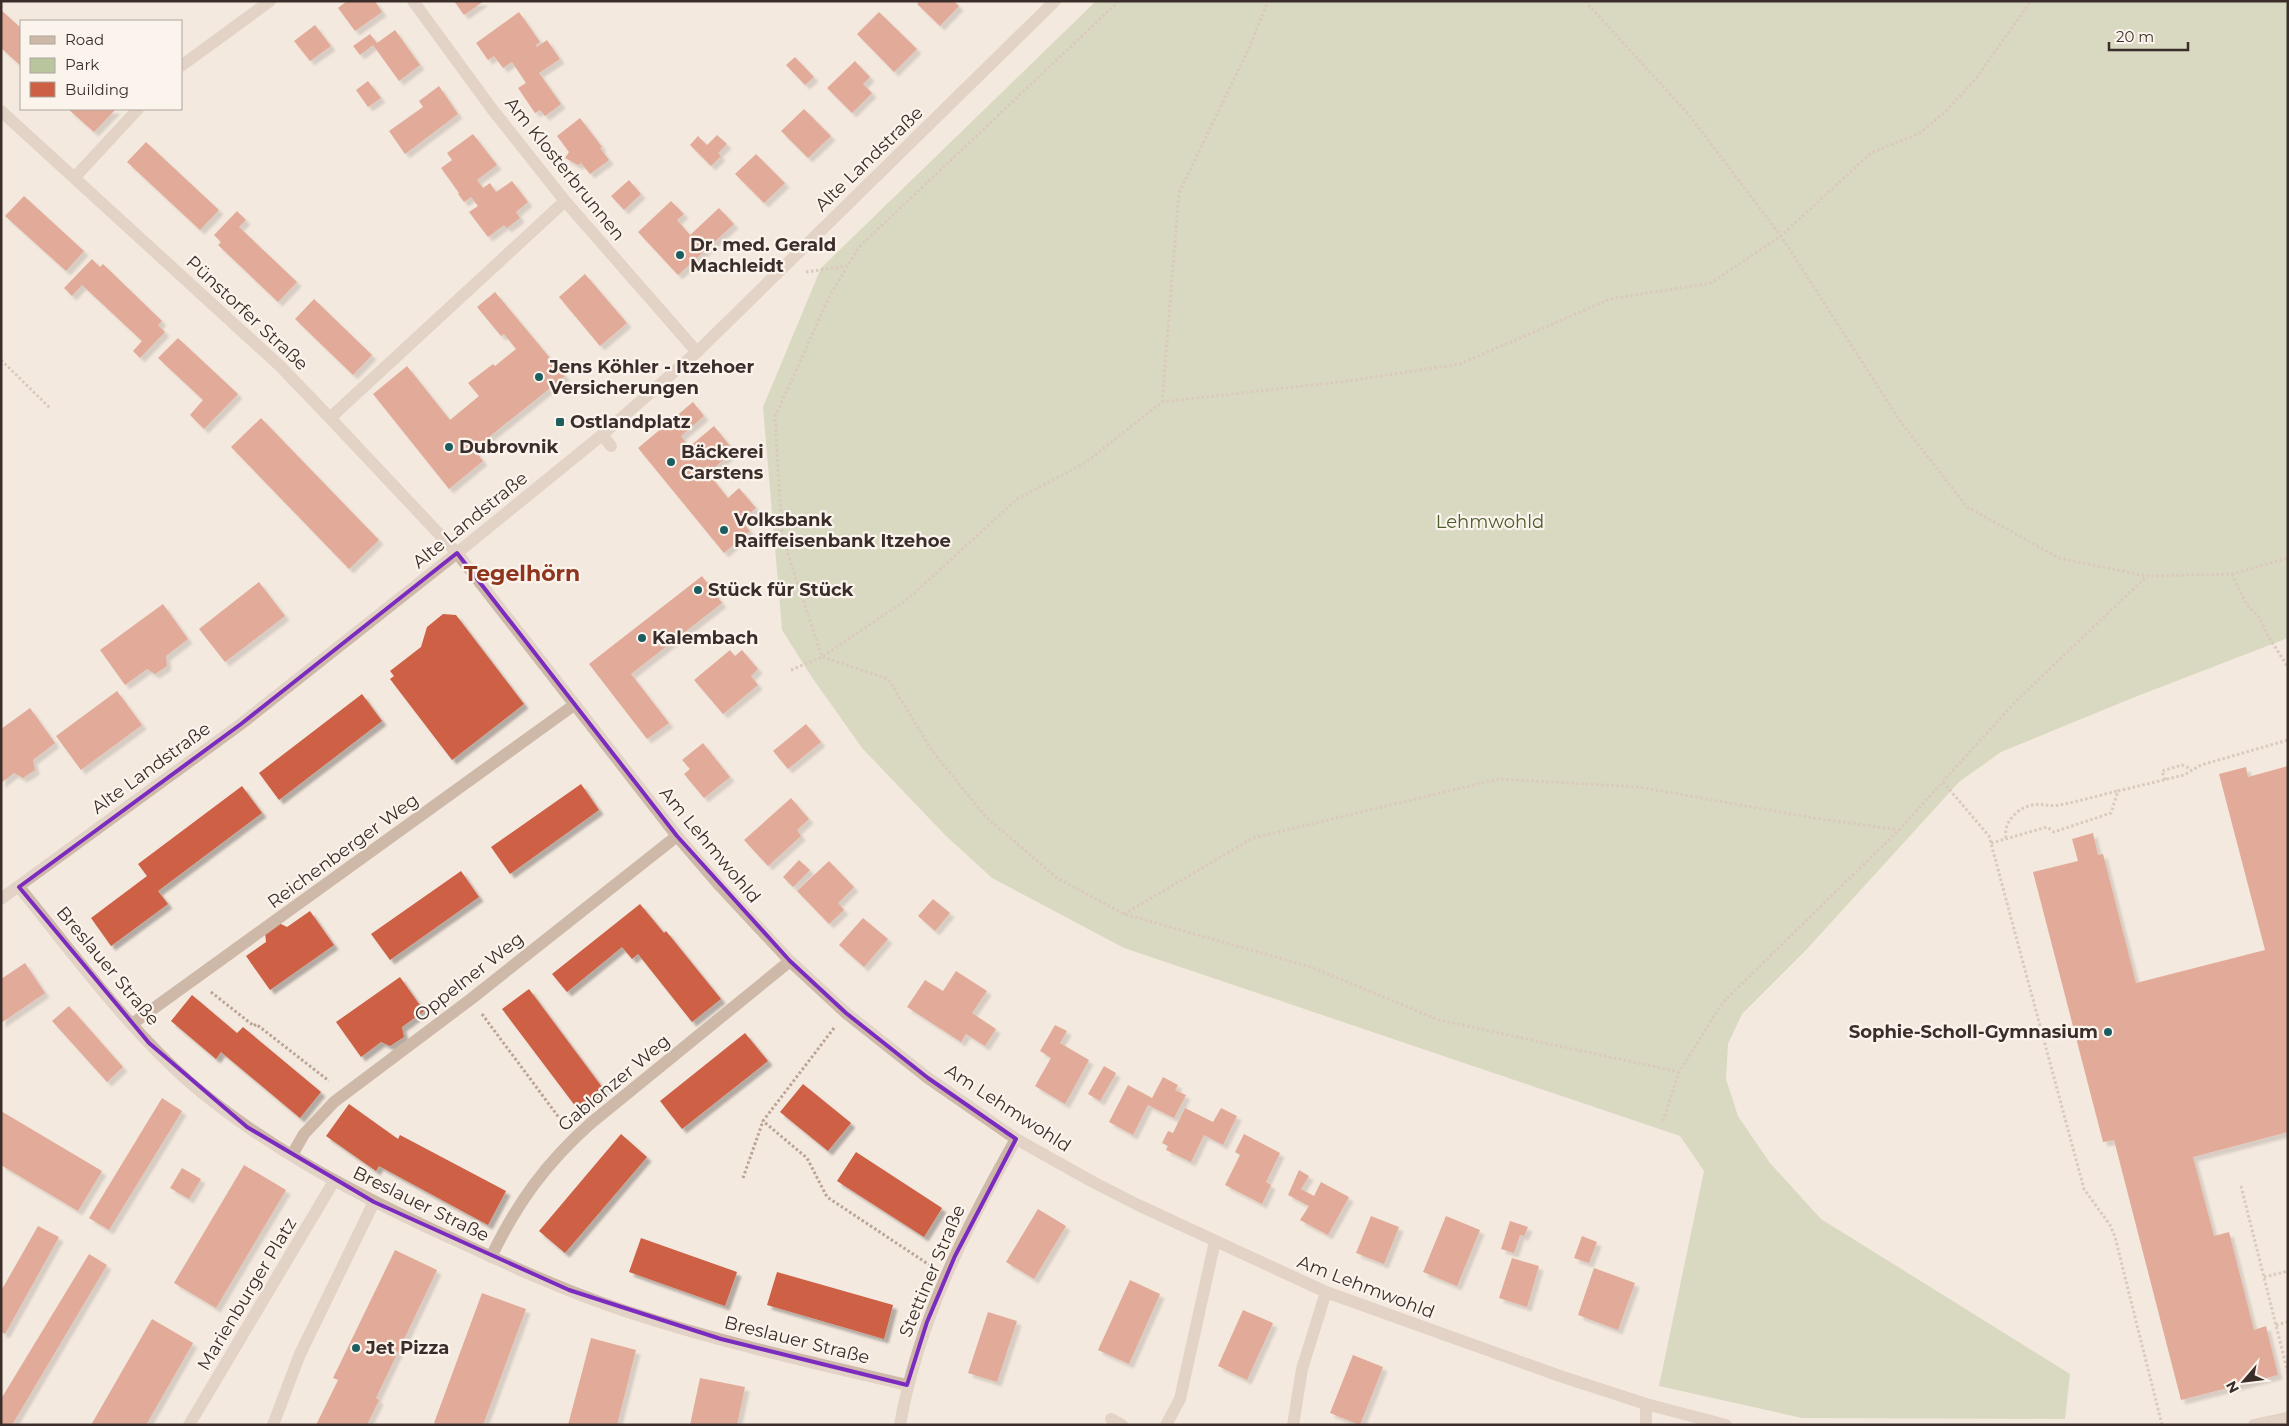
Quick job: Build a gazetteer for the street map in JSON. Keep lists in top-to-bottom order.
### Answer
{
  "streets": {
    "street": [
      "Alte Landstraße",
      "Am Klosterbrunnen",
      "Pünstorfer Straße",
      "Am Lehmwohld",
      "Reichenberger Weg",
      "Breslauer Straße",
      "Oppelner Weg",
      "Gablonzer Weg",
      "Stettiner Straße",
      "Marienburger Platz"
    ]
  },
  "crossings": [
    ["Alte Landstraße", "Am Klosterbrunnen"],
    ["Alte Landstraße", "Pünstorfer Straße"],
    ["Alte Landstraße", "Am Lehmwohld"],
    ["Alte Landstraße", "Breslauer Straße"],
    ["Pünstorfer Straße", "Am Lehmwohld"],
    ["Am Lehmwohld", "Reichenberger Weg"],
    ["Am Lehmwohld", "Oppelner Weg"],
    ["Am Lehmwohld", "Gablonzer Weg"],
    ["Am Lehmwohld", "Stettiner Straße"],
    ["Reichenberger Weg", "Breslauer Straße"],
    ["Breslauer Straße", "Oppelner Weg"],
    ["Breslauer Straße", "Gablonzer Weg"],
    ["Breslauer Straße", "Stettiner Straße"],
    ["Breslauer Straße", "Marienburger Platz"]
  ],
  "districts": ["Tegelhörn"],
  "parks": ["Lehmwohld"],
  "places": {
    "other": [
      "Dr. med. Gerald Machleidt",
      "Jens Köhler - Itzehoer Versicherungen",
      "Dubrovnik",
      "Bäckerei Carstens",
      "Volksbank Raiffeisenbank Itzehoe",
      "Stück für Stück",
      "Kalembach",
      "Sophie-Scholl-Gymnasium",
      "Jet Pizza"
    ],
    "transit": ["Ostlandplatz"]
  },
  "legend": ["Road", "Park", "Building"],
  "scale_bar": "20 m",
  "north": "bottom left"
}
